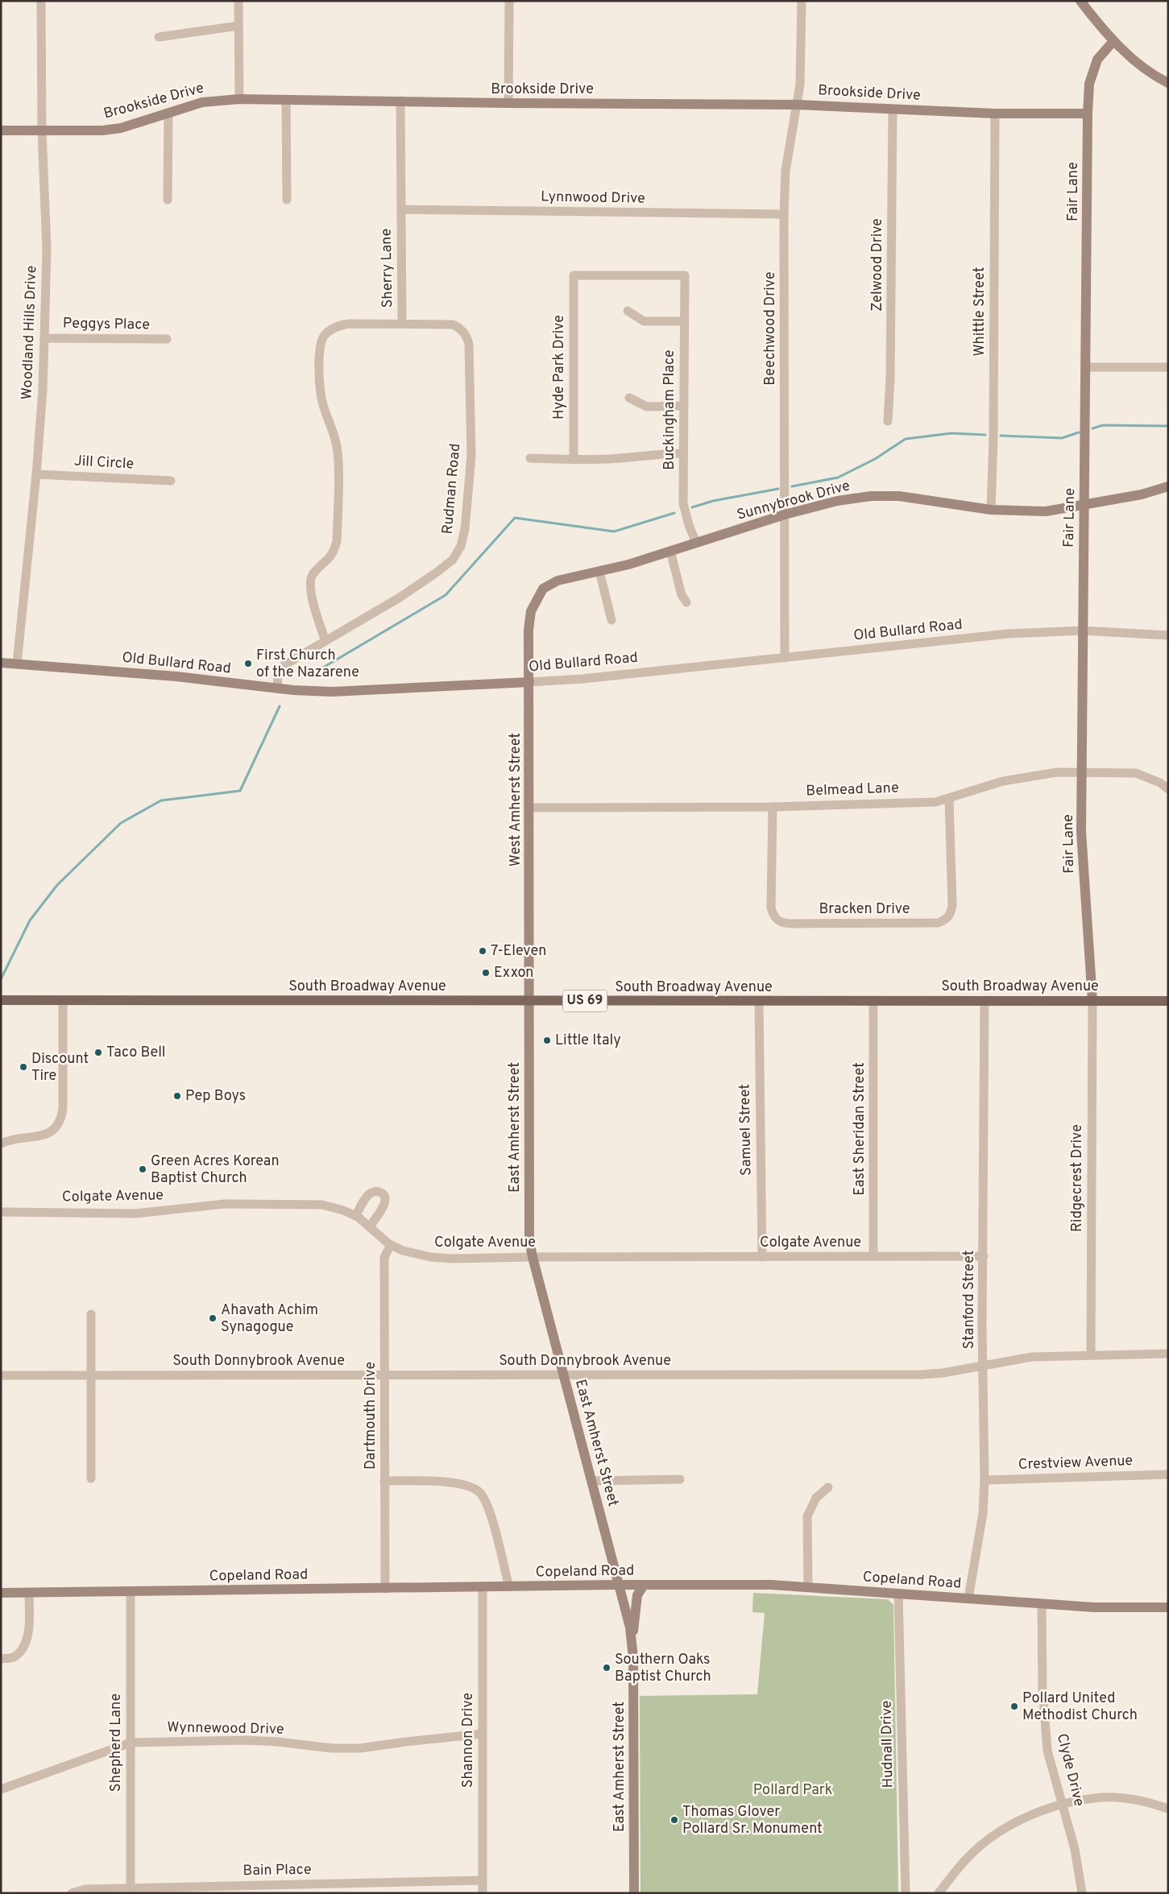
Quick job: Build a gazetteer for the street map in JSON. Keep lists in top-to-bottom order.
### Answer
{
  "streets": {
    "main road": ["South Broadway Avenue", "US 69"],
    "street": [
      "Brookside Drive",
      "Fair Lane",
      "Lynnwood Drive",
      "Zelwood Drive",
      "Sherry Lane",
      "Whittle Street",
      "Peggys Place",
      "Beechwood Drive",
      "Woodland Hills Drive",
      "Hyde Park Drive",
      "Buckingham Place",
      "Jill Circle",
      "Rudman Road",
      "Sunnybrook Drive",
      "Old Bullard Road",
      "Belmead Lane",
      "West Amherst Street",
      "Bracken Drive",
      "East Amherst Street",
      "East Sheridan Street",
      "Samuel Street",
      "Ridgecrest Drive",
      "Colgate Avenue",
      "Stanford Street",
      "South Donnybrook Avenue",
      "Dartmouth Drive",
      "Crestview Avenue",
      "Copeland Road",
      "Wynnewood Drive",
      "Shannon Drive",
      "Shepherd Lane",
      "Hudnall Drive",
      "Clyde Drive",
      "Bain Place"
    ]
  },
  "crossings": [
    ["Brookside Drive", "Fair Lane"],
    ["Brookside Drive", "Zelwood Drive"],
    ["Brookside Drive", "Sherry Lane"],
    ["Brookside Drive", "Whittle Street"],
    ["Brookside Drive", "Beechwood Drive"],
    ["Brookside Drive", "Woodland Hills Drive"],
    ["Fair Lane", "Sunnybrook Drive"],
    ["Fair Lane", "Old Bullard Road"],
    ["Fair Lane", "Belmead Lane"],
    ["Fair Lane", "South Broadway Avenue"],
    ["Fair Lane", "Ridgecrest Drive"],
    ["Lynnwood Drive", "Sherry Lane"],
    ["Lynnwood Drive", "Beechwood Drive"],
    ["Sherry Lane", "Rudman Road"],
    ["Whittle Street", "Sunnybrook Drive"],
    ["Peggys Place", "Woodland Hills Drive"],
    ["Beechwood Drive", "Sunnybrook Drive"],
    ["Beechwood Drive", "Old Bullard Road"],
    ["Woodland Hills Drive", "Jill Circle"],
    ["Woodland Hills Drive", "Old Bullard Road"],
    ["Hyde Park Drive", "Buckingham Place"],
    ["Buckingham Place", "Sunnybrook Drive"],
    ["Rudman Road", "Old Bullard Road"],
    ["Sunnybrook Drive", "West Amherst Street"],
    ["Old Bullard Road", "West Amherst Street"],
    ["Belmead Lane", "West Amherst Street"],
    ["Belmead Lane", "Bracken Drive"],
    ["West Amherst Street", "South Broadway Avenue"],
    ["West Amherst Street", "East Amherst Street"],
    ["South Broadway Avenue", "East Amherst Street"],
    ["South Broadway Avenue", "East Sheridan Street"],
    ["South Broadway Avenue", "Samuel Street"],
    ["South Broadway Avenue", "Ridgecrest Drive"],
    ["South Broadway Avenue", "Stanford Street"],
    ["East Amherst Street", "Colgate Avenue"],
    ["East Amherst Street", "South Donnybrook Avenue"],
    ["East Amherst Street", "Copeland Road"],
    ["East Sheridan Street", "Colgate Avenue"],
    ["Samuel Street", "Colgate Avenue"],
    ["Ridgecrest Drive", "South Donnybrook Avenue"],
    ["Colgate Avenue", "Stanford Street"],
    ["Colgate Avenue", "Dartmouth Drive"],
    ["Stanford Street", "South Donnybrook Avenue"],
    ["Stanford Street", "Crestview Avenue"],
    ["Stanford Street", "Copeland Road"],
    ["South Donnybrook Avenue", "Dartmouth Drive"],
    ["Dartmouth Drive", "Copeland Road"],
    ["Copeland Road", "Shannon Drive"],
    ["Copeland Road", "Shepherd Lane"],
    ["Copeland Road", "Hudnall Drive"],
    ["Copeland Road", "Clyde Drive"],
    ["Wynnewood Drive", "Shannon Drive"],
    ["Wynnewood Drive", "Shepherd Lane"],
    ["Shannon Drive", "Bain Place"],
    ["Shepherd Lane", "Bain Place"]
  ],
  "parks": ["Pollard Park"],
  "places": [
    "First Church of the Nazarene",
    "7-Eleven",
    "Exxon",
    "Little Italy",
    "Taco Bell",
    "Discount Tire",
    "Pep Boys",
    "Green Acres Korean Baptist Church",
    "Ahavath Achim Synagogue",
    "Southern Oaks Baptist Church",
    "Pollard United Methodist Church",
    "Thomas Glover Pollard Sr. Monument"
  ]
}
